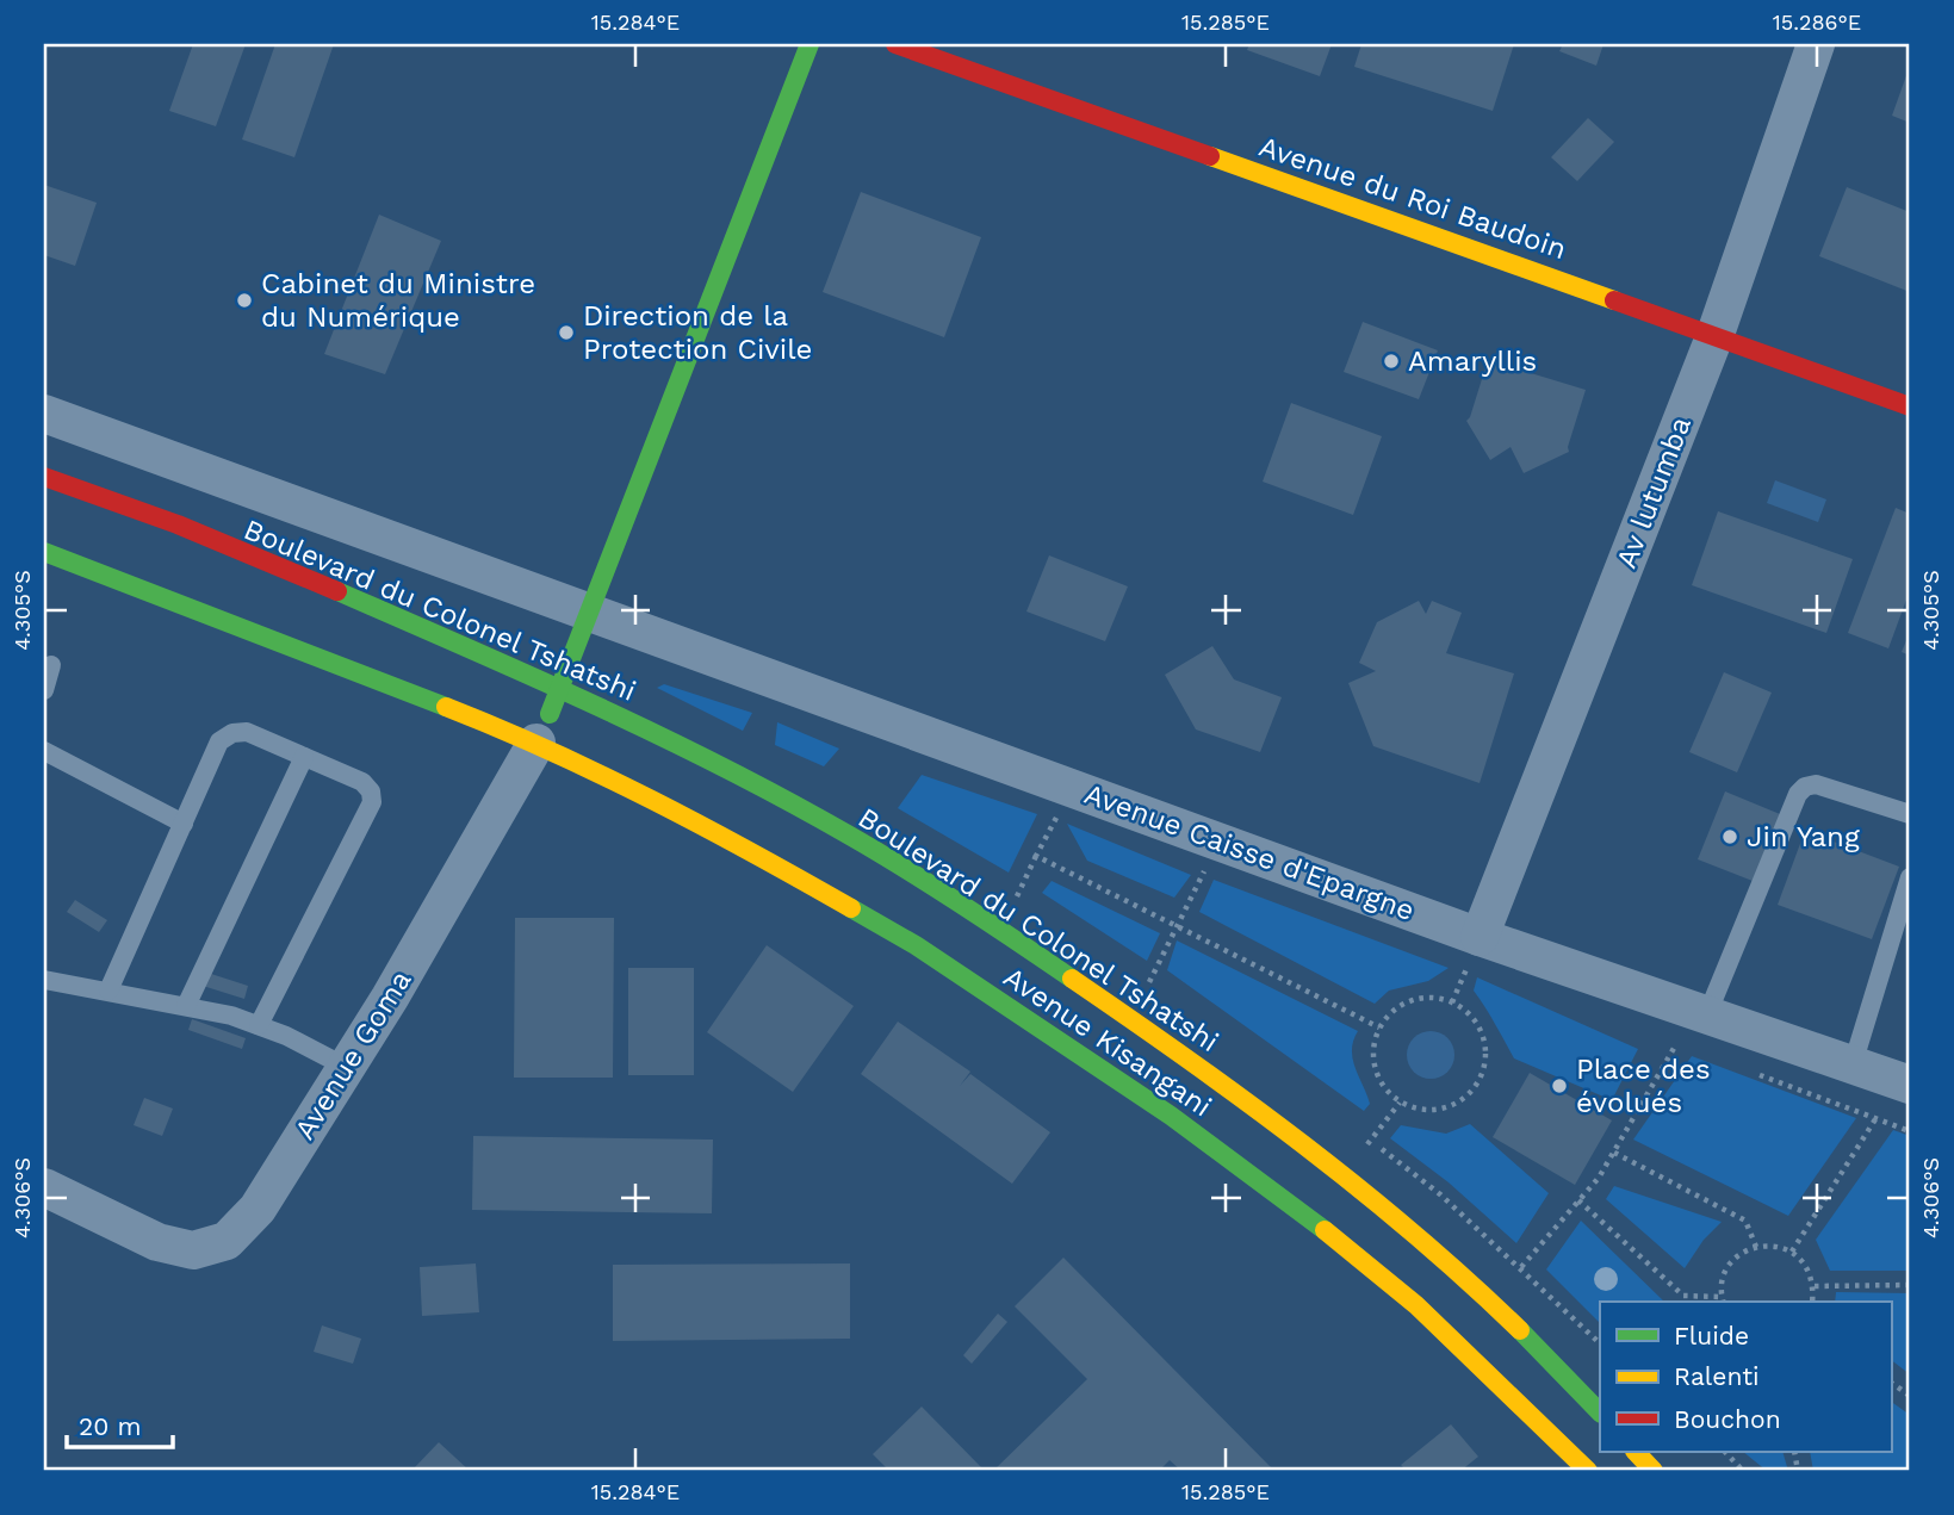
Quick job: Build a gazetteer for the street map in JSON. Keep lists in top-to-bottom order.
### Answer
{
  "streets": {
    "street": [
      "Avenue du Roi Baudoin",
      "Av lutumba",
      "Boulevard du Colonel Tshatshi",
      "Avenue Caisse d'Epargne",
      "Avenue Kisangani",
      "Avenue Goma"
    ]
  },
  "crossings": [
    ["Avenue du Roi Baudoin", "Av lutumba"],
    ["Av lutumba", "Avenue Caisse d'Epargne"],
    ["Boulevard du Colonel Tshatshi", "Avenue Goma"],
    ["Avenue Caisse d'Epargne", "Avenue Goma"],
    ["Avenue Kisangani", "Avenue Goma"]
  ],
  "places": [
    "Cabinet du Ministre du Numérique",
    "Direction de la Protection Civile",
    "Amaryllis",
    "Jin Yang",
    "Place des évolués"
  ],
  "legend": ["Fluide", "Ralenti", "Bouchon"],
  "scale_bar": "20 m",
  "coordinates": [
    "15.284°E",
    "15.285°E",
    "15.286°E",
    "4.305°S",
    "4.306°S"
  ]
}
